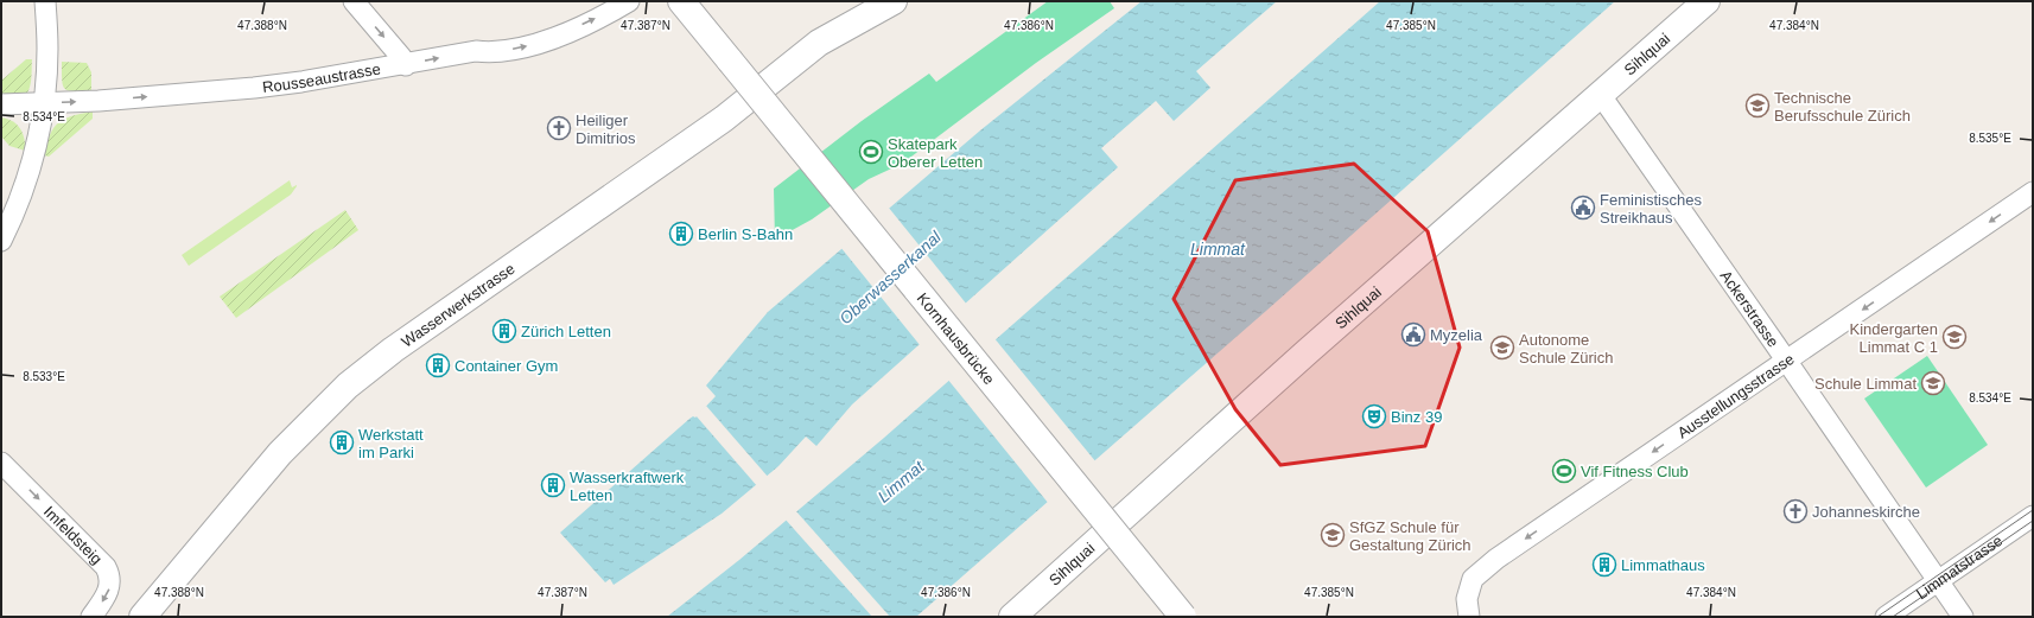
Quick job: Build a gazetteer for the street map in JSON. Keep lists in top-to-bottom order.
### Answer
{
  "streets": {
    "street": [
      "Sihlquai",
      "Rousseaustrasse",
      "Wasserwerkstrasse",
      "Ackerstrasse",
      "Kornhausbrücke",
      "Ausstellungsstrasse",
      "Imfeldsteig",
      "Limmatstrasse"
    ]
  },
  "crossings": [
    ["Sihlquai", "Ackerstrasse"],
    ["Ackerstrasse", "Ausstellungsstrasse"],
    ["Ackerstrasse", "Limmatstrasse"]
  ],
  "one_way": ["Rousseaustrasse", "Ausstellungsstrasse", "Imfeldsteig"],
  "water": ["Limmat", "Oberwasserkanal"],
  "places": {
    "school or university": [
      "Technische Berufsschule Zürich",
      "Kindergarten Limmat C 1",
      "Autonome Schule Zürich",
      "Schule Limmat",
      "SfGZ Schule für Gestaltung Zürich"
    ],
    "church": ["Heiliger Dimitrios", "Johanneskirche"],
    "sports": ["Skatepark Oberer Letten", "Vif Fitness Club"],
    "public building": ["Feministisches Streikhaus", "Myzelia"],
    "building": [
      "Berlin S-Bahn",
      "Zürich Letten",
      "Container Gym",
      "Werkstatt im Parki",
      "Wasserkraftwerk Letten",
      "Limmathaus"
    ],
    "theatre": ["Binz 39"]
  },
  "coordinates": [
    "47.388°N",
    "47.387°N",
    "47.386°N",
    "47.385°N",
    "47.384°N",
    "8.534°E",
    "8.535°E",
    "8.533°E"
  ]
}
